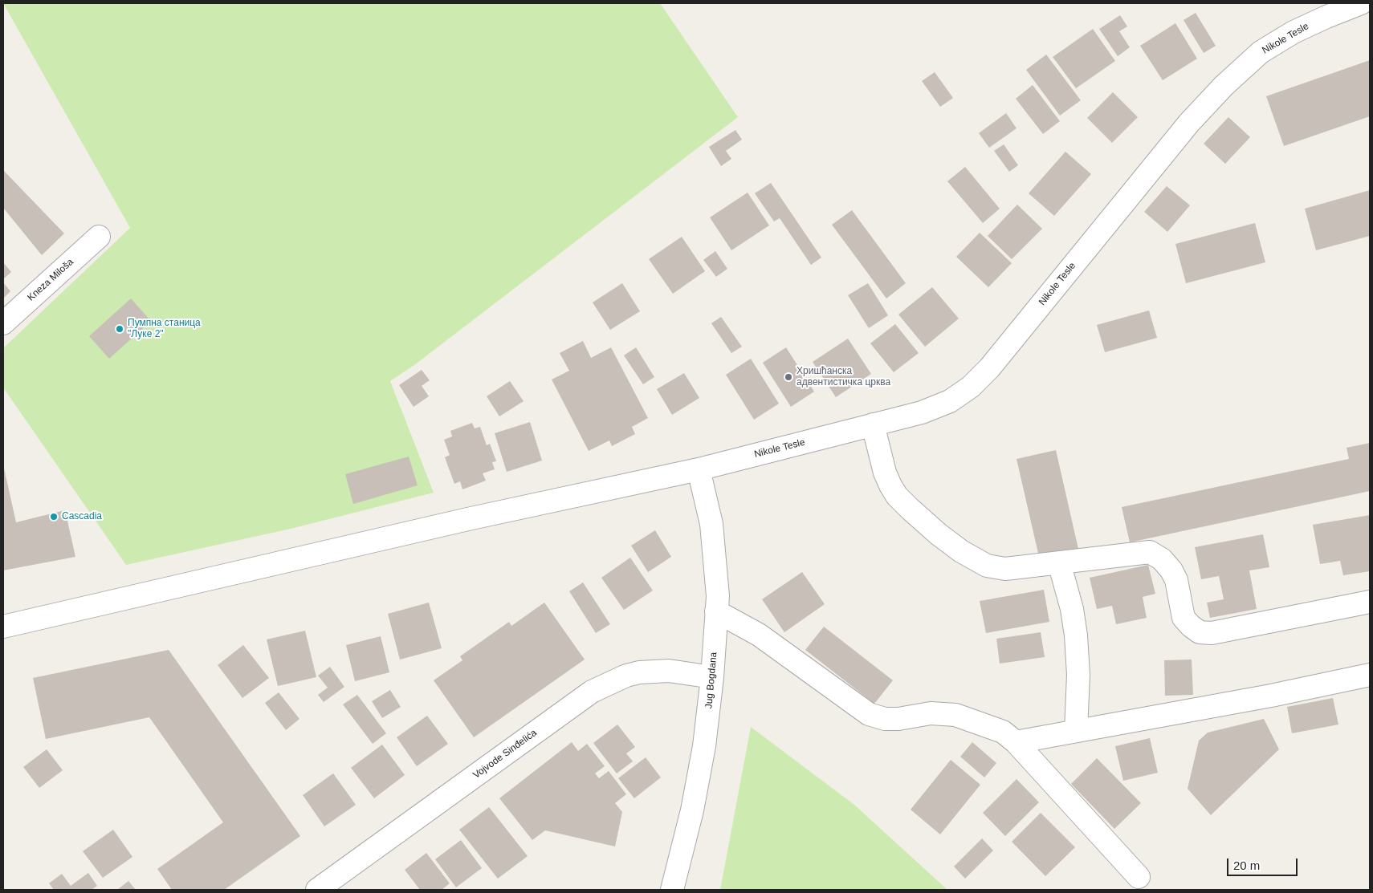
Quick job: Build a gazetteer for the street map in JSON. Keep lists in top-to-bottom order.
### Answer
{
  "streets": {
    "street": [
      "Nikole Tesle",
      "Kneza Miloša",
      "Jug Bogdana",
      "Vojvode Sinđelića"
    ]
  },
  "crossings": [
    ["Nikole Tesle", "Jug Bogdana"],
    ["Jug Bogdana", "Vojvode Sinđelića"]
  ],
  "places": ["Пумпна станица \"Луке 2\"", "Хришћанска адвентистичка црква", "Cascadia"],
  "scale_bar": "20 m"
}
